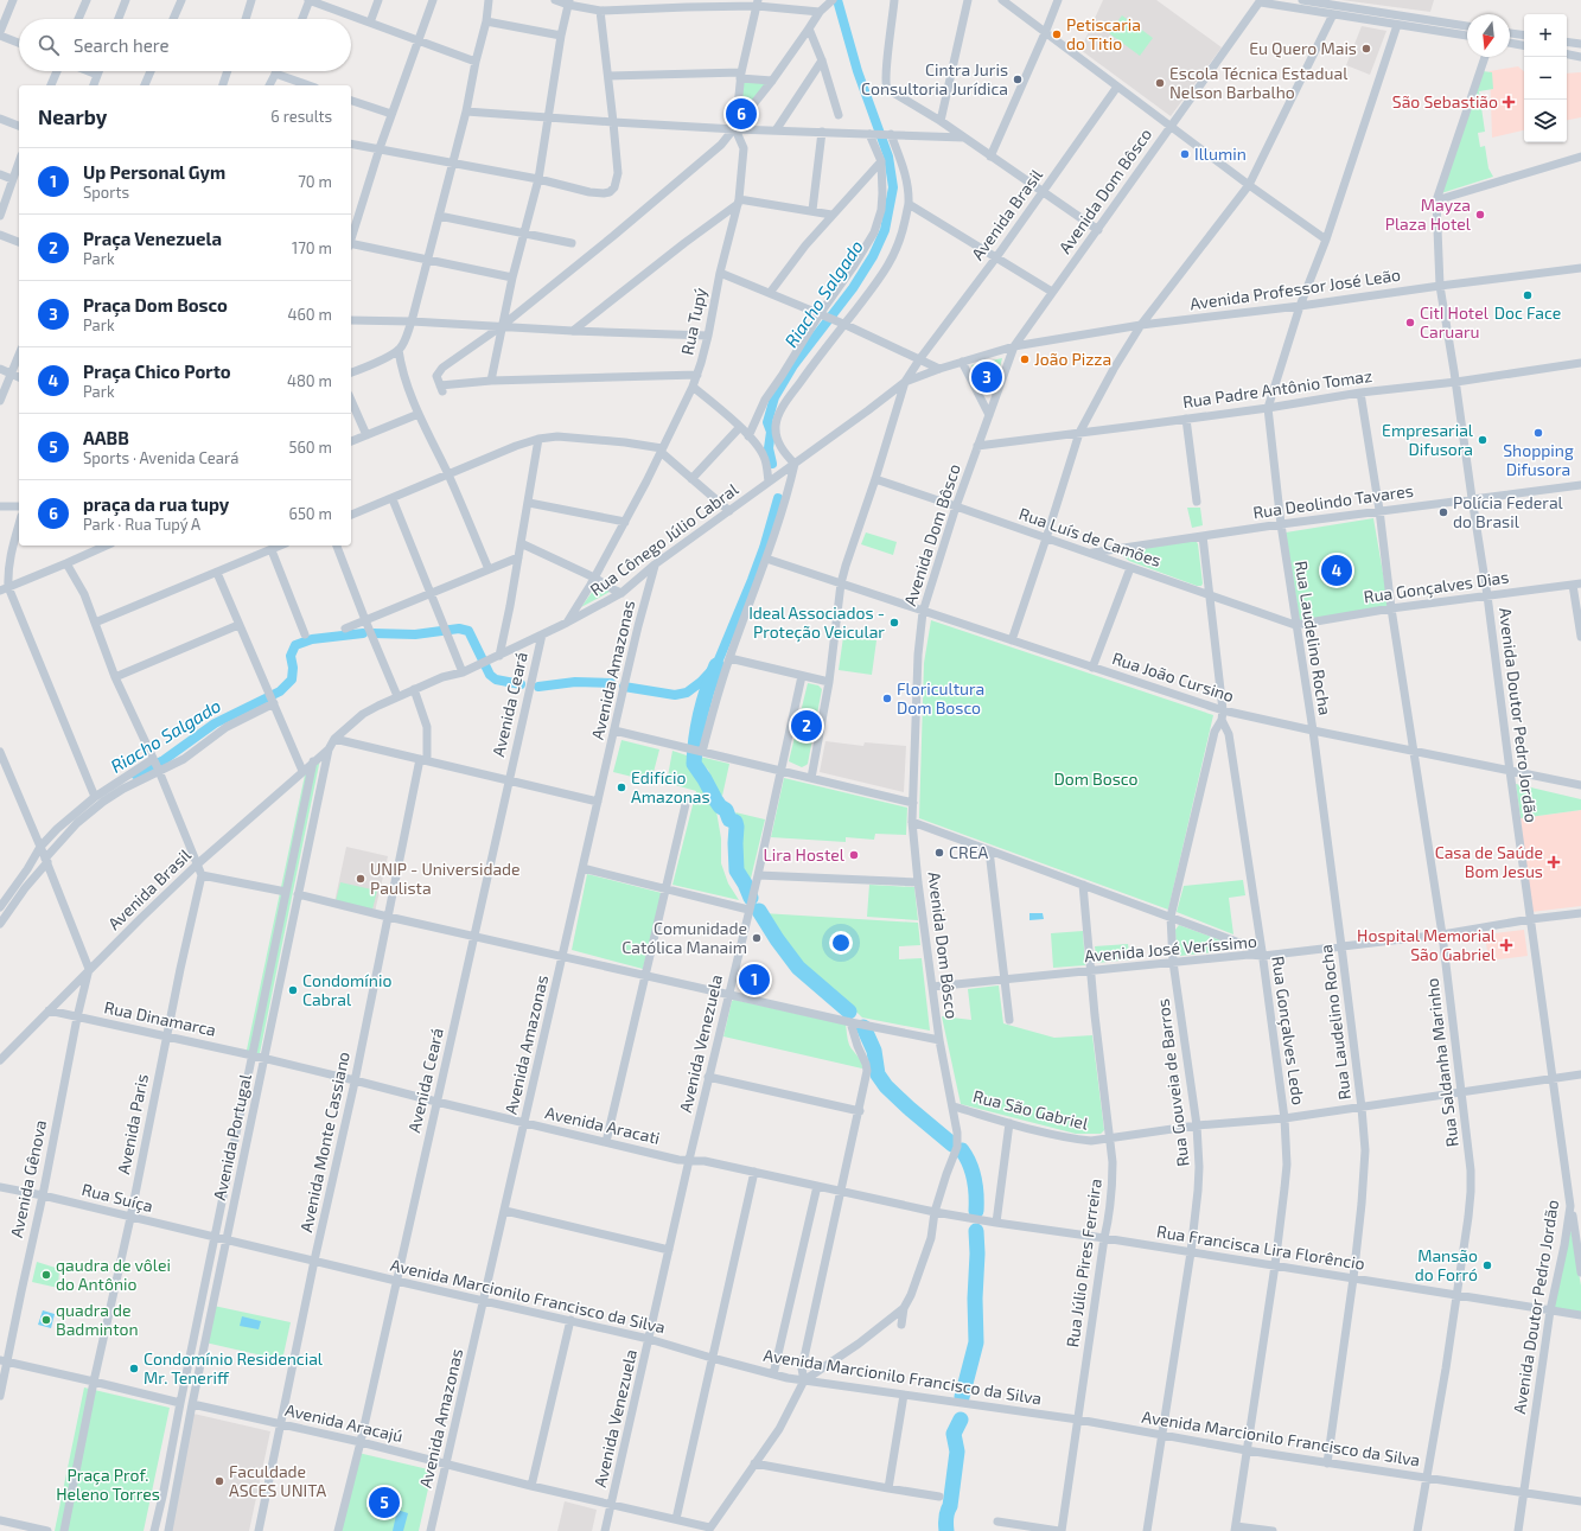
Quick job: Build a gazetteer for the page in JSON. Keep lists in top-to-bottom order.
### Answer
{
  "streets": {
    "street": [
      "Avenida Dom Bôsco",
      "Avenida Brasil",
      "Avenida Professor José Leão",
      "Rua Tupý",
      "Rua Padre Antônio Tomaz",
      "Rua Deolindo Tavares",
      "Rua Luís de Camões",
      "Rua Cônego Júlio Cabral",
      "Rua Gonçalves Dias",
      "Rua Laudelino Rocha",
      "Avenida Amazonas",
      "Rua João Cursino",
      "Avenida Ceará",
      "Avenida Doutor Pedro Jordão",
      "Avenida José Veríssimo",
      "Rua Dinamarca",
      "Rua Gonçalves Ledo",
      "Avenida Venezuela",
      "Rua Saldanha Marinho",
      "Rua Gouveia de Barros",
      "Rua São Gabriel",
      "Avenida Paris",
      "Avenida Aracati",
      "Avenida Portugal",
      "Avenida Monte Cassiano",
      "Avenida Gênova",
      "Rua Suíça",
      "Rua Francisca Lira Florêncio",
      "Rua Júlio Pires Ferreira",
      "Avenida Marcionilo Francisco da Silva",
      "Avenida Aracajú"
    ]
  },
  "crossings": [
    ["Avenida Dom Bôsco", "Avenida Professor José Leão"],
    ["Avenida Dom Bôsco", "Rua Padre Antônio Tomaz"],
    ["Avenida Dom Bôsco", "Rua Luís de Camões"],
    ["Avenida Dom Bôsco", "Rua Cônego Júlio Cabral"],
    ["Avenida Dom Bôsco", "Rua João Cursino"],
    ["Avenida Dom Bôsco", "Avenida José Veríssimo"],
    ["Avenida Dom Bôsco", "Rua São Gabriel"],
    ["Avenida Dom Bôsco", "Avenida Aracati"],
    ["Avenida Dom Bôsco", "Rua Francisca Lira Florêncio"],
    ["Avenida Brasil", "Rua Cônego Júlio Cabral"],
    ["Avenida Brasil", "Rua Dinamarca"],
    ["Avenida Brasil", "Avenida Portugal"],
    ["Avenida Brasil", "Avenida Gênova"],
    ["Avenida Professor José Leão", "Rua Cônego Júlio Cabral"],
    ["Avenida Professor José Leão", "Avenida Doutor Pedro Jordão"],
    ["Rua Tupý", "Rua Cônego Júlio Cabral"],
    ["Rua Padre Antônio Tomaz", "Rua Laudelino Rocha"],
    ["Rua Padre Antônio Tomaz", "Avenida Doutor Pedro Jordão"],
    ["Rua Padre Antônio Tomaz", "Rua Saldanha Marinho"],
    ["Rua Deolindo Tavares", "Rua Luís de Camões"],
    ["Rua Deolindo Tavares", "Rua Laudelino Rocha"],
    ["Rua Deolindo Tavares", "Avenida Doutor Pedro Jordão"],
    ["Rua Deolindo Tavares", "Rua Gonçalves Ledo"],
    ["Rua Deolindo Tavares", "Rua Saldanha Marinho"],
    ["Rua Luís de Camões", "Rua Gonçalves Dias"],
    ["Rua Luís de Camões", "Rua Laudelino Rocha"],
    ["Rua Luís de Camões", "Rua Gonçalves Ledo"],
    ["Rua Cônego Júlio Cabral", "Avenida Amazonas"],
    ["Rua Cônego Júlio Cabral", "Avenida Ceará"],
    ["Rua Cônego Júlio Cabral", "Avenida Portugal"],
    ["Rua Cônego Júlio Cabral", "Avenida Monte Cassiano"],
    ["Rua Gonçalves Dias", "Rua Laudelino Rocha"],
    ["Rua Gonçalves Dias", "Avenida Doutor Pedro Jordão"],
    ["Rua Gonçalves Dias", "Rua Saldanha Marinho"],
    ["Rua Laudelino Rocha", "Rua João Cursino"],
    ["Rua Laudelino Rocha", "Avenida José Veríssimo"],
    ["Rua Laudelino Rocha", "Rua São Gabriel"],
    ["Rua Laudelino Rocha", "Rua Francisca Lira Florêncio"],
    ["Rua Laudelino Rocha", "Avenida Marcionilo Francisco da Silva"],
    ["Avenida Amazonas", "Avenida Aracati"],
    ["Avenida Amazonas", "Avenida Marcionilo Francisco da Silva"],
    ["Avenida Amazonas", "Avenida Aracajú"],
    ["Rua João Cursino", "Avenida Doutor Pedro Jordão"],
    ["Rua João Cursino", "Rua Gonçalves Ledo"],
    ["Rua João Cursino", "Rua Saldanha Marinho"],
    ["Rua João Cursino", "Rua Gouveia de Barros"],
    ["Avenida Ceará", "Avenida Aracati"],
    ["Avenida Ceará", "Avenida Marcionilo Francisco da Silva"],
    ["Avenida Ceará", "Avenida Aracajú"],
    ["Avenida Doutor Pedro Jordão", "Avenida José Veríssimo"],
    ["Avenida Doutor Pedro Jordão", "Rua São Gabriel"],
    ["Avenida Doutor Pedro Jordão", "Rua Francisca Lira Florêncio"],
    ["Avenida Doutor Pedro Jordão", "Avenida Marcionilo Francisco da Silva"],
    ["Avenida José Veríssimo", "Rua Gonçalves Ledo"],
    ["Avenida José Veríssimo", "Rua Saldanha Marinho"],
    ["Avenida José Veríssimo", "Rua Gouveia de Barros"],
    ["Avenida José Veríssimo", "Rua Júlio Pires Ferreira"],
    ["Rua Dinamarca", "Avenida Paris"],
    ["Rua Dinamarca", "Avenida Aracati"],
    ["Rua Dinamarca", "Avenida Portugal"],
    ["Rua Dinamarca", "Avenida Gênova"],
    ["Rua Gonçalves Ledo", "Rua Gouveia de Barros"],
    ["Rua Gonçalves Ledo", "Rua São Gabriel"],
    ["Rua Gonçalves Ledo", "Rua Francisca Lira Florêncio"],
    ["Rua Gonçalves Ledo", "Avenida Marcionilo Francisco da Silva"],
    ["Avenida Venezuela", "Avenida Aracati"],
    ["Avenida Venezuela", "Avenida Marcionilo Francisco da Silva"],
    ["Avenida Venezuela", "Avenida Aracajú"],
    ["Rua Saldanha Marinho", "Rua São Gabriel"],
    ["Rua Saldanha Marinho", "Rua Francisca Lira Florêncio"],
    ["Rua Saldanha Marinho", "Avenida Marcionilo Francisco da Silva"],
    ["Rua Gouveia de Barros", "Rua São Gabriel"],
    ["Rua Gouveia de Barros", "Rua Francisca Lira Florêncio"],
    ["Rua Gouveia de Barros", "Avenida Marcionilo Francisco da Silva"],
    ["Rua São Gabriel", "Rua Júlio Pires Ferreira"],
    ["Avenida Paris", "Rua Suíça"],
    ["Avenida Aracati", "Avenida Portugal"],
    ["Avenida Aracati", "Avenida Monte Cassiano"],
    ["Avenida Aracati", "Rua Francisca Lira Florêncio"],
    ["Avenida Portugal", "Rua Suíça"],
    ["Avenida Portugal", "Avenida Marcionilo Francisco da Silva"],
    ["Avenida Portugal", "Avenida Aracajú"],
    ["Avenida Monte Cassiano", "Avenida Marcionilo Francisco da Silva"],
    ["Avenida Monte Cassiano", "Avenida Aracajú"],
    ["Avenida Gênova", "Rua Suíça"],
    ["Rua Suíça", "Avenida Marcionilo Francisco da Silva"],
    ["Rua Francisca Lira Florêncio", "Rua Júlio Pires Ferreira"],
    ["Rua Júlio Pires Ferreira", "Avenida Marcionilo Francisco da Silva"]
  ],
  "water": ["Riacho Salgado"],
  "parks": ["Dom Bosco", "Praça Prof. Heleno Torres"],
  "places": {
    "other": [
      "Petiscaria do Titio",
      "Eu Quero Mais",
      "Cintra Juris Consultoria Jurídica",
      "Escola Técnica Estadual Nelson Barbalho",
      "Illumin",
      "Mayza Plaza Hotel",
      "Doc Face",
      "CitI Hotel Caruaru",
      "João Pizza",
      "Shopping Difusora",
      "Empresarial Difusora",
      "Polícia Federal do Brasil",
      "Ideal Associados - Proteção Veicular",
      "Floricultura Dom Bosco",
      "Edifício Amazonas",
      "CREA",
      "Lira Hostel",
      "UNIP - Universidade Paulista",
      "Comunidade Católica Manaim",
      "Condomínio Cabral",
      "Mansão do Forró",
      "qaudra de vôlei do Antônio",
      "quadra de Badminton",
      "Condomínio Residencial Mr. Teneriff",
      "Faculdade ASCES UNITA"
    ],
    "health": ["São Sebastião", "Casa de Saúde Bom Jesus", "Hospital Memorial São Gabriel"]
  },
  "north": "bottom",
  "page": {
    "map_buttons": ["+", "−"],
    "search": "Search here",
    "heading": ["Nearby", "6 results"],
    "pins": [
      "6",
      "3",
      "4",
      "2",
      "1",
      "5"
    ],
    "list": [
      {
        "mark": "1",
        "name": "Up Personal Gym",
        "note": "Sports",
        "value": "70 m"
      },
      {
        "mark": "2",
        "name": "Praça Venezuela",
        "note": "Park",
        "value": "170 m"
      },
      {
        "mark": "3",
        "name": "Praça Dom Bosco",
        "note": "Park",
        "value": "460 m"
      },
      {
        "mark": "4",
        "name": "Praça Chico Porto",
        "note": "Park",
        "value": "480 m"
      },
      {
        "mark": "5",
        "name": "AABB",
        "note": "Sports · Avenida Ceará",
        "value": "560 m"
      },
      {
        "mark": "6",
        "name": "praça da rua tupy",
        "note": "Park · Rua Tupý A",
        "value": "650 m"
      }
    ]
  }
}
